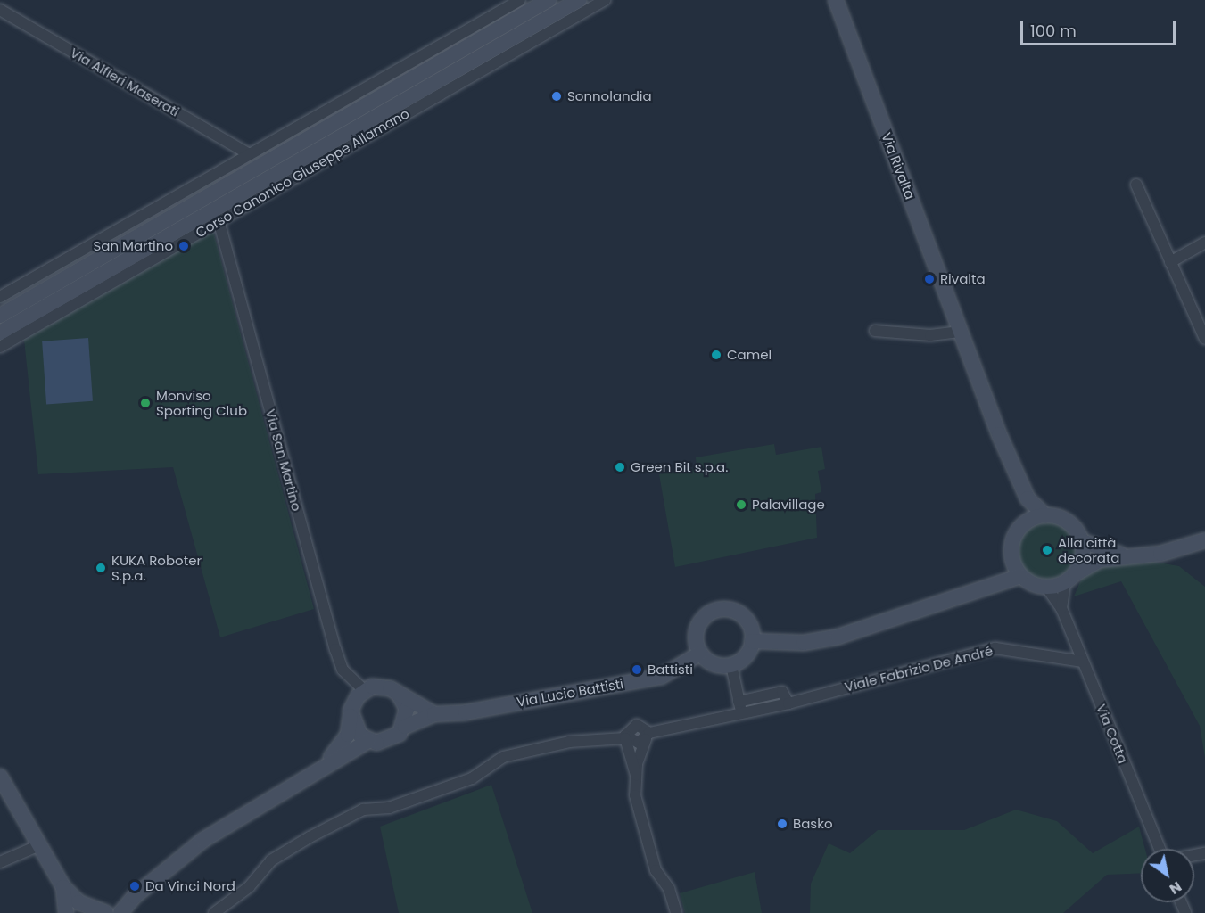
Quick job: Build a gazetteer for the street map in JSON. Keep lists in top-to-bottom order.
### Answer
{
  "streets": {
    "street": [
      "Via Alfieri Maserati",
      "Via Rivalta",
      "Corso Canonico Giuseppe Allamano",
      "Via San Martino",
      "Viale Fabrizio De André",
      "Via Lucio Battisti",
      "Via Cotta"
    ]
  },
  "crossings": [
    ["Via Rivalta", "Via Cotta"],
    ["Corso Canonico Giuseppe Allamano", "Via San Martino"],
    ["Via San Martino", "Via Lucio Battisti"],
    ["Viale Fabrizio De André", "Via Cotta"]
  ],
  "places": [
    "Sonnolandia",
    "San Martino",
    "Rivalta",
    "Camel",
    "Monviso Sporting Club",
    "Green Bit s.p.a.",
    "Palavillage",
    "Alla città decorata",
    "KUKA Roboter S.p.a.",
    "Battisti",
    "Basko",
    "Da Vinci Nord"
  ],
  "scale_bar": "100 m",
  "north": "bottom right"
}
